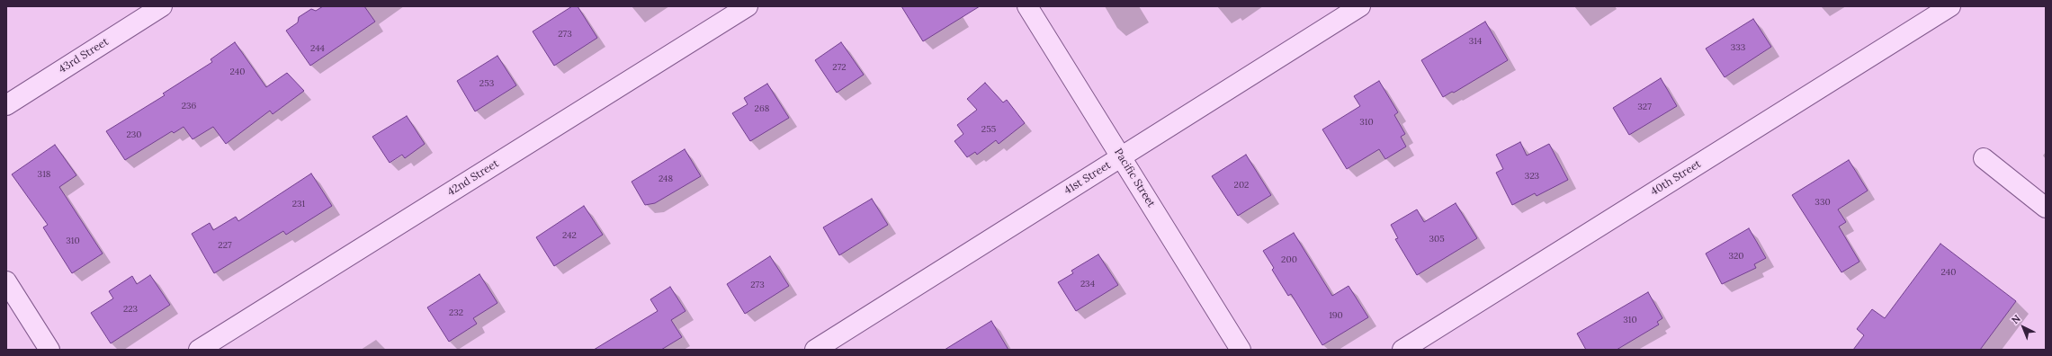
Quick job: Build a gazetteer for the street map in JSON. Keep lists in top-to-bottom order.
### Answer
{
  "streets": {
    "street": [
      "43rd Street",
      "42nd Street",
      "41st Street",
      "Pacific Street",
      "40th Street"
    ]
  },
  "crossings": [
    ["41st Street", "Pacific Street"]
  ],
  "house_numbers": [
    "273",
    "314",
    "333",
    "244",
    "272",
    "240",
    "253",
    "236",
    "327",
    "268",
    "310",
    "255",
    "230",
    "318",
    "323",
    "248",
    "202",
    "330",
    "231",
    "242",
    "305",
    "310",
    "227",
    "320",
    "200",
    "240",
    "234",
    "273",
    "223",
    "232",
    "190",
    "310"
  ],
  "north": "top left"
}
